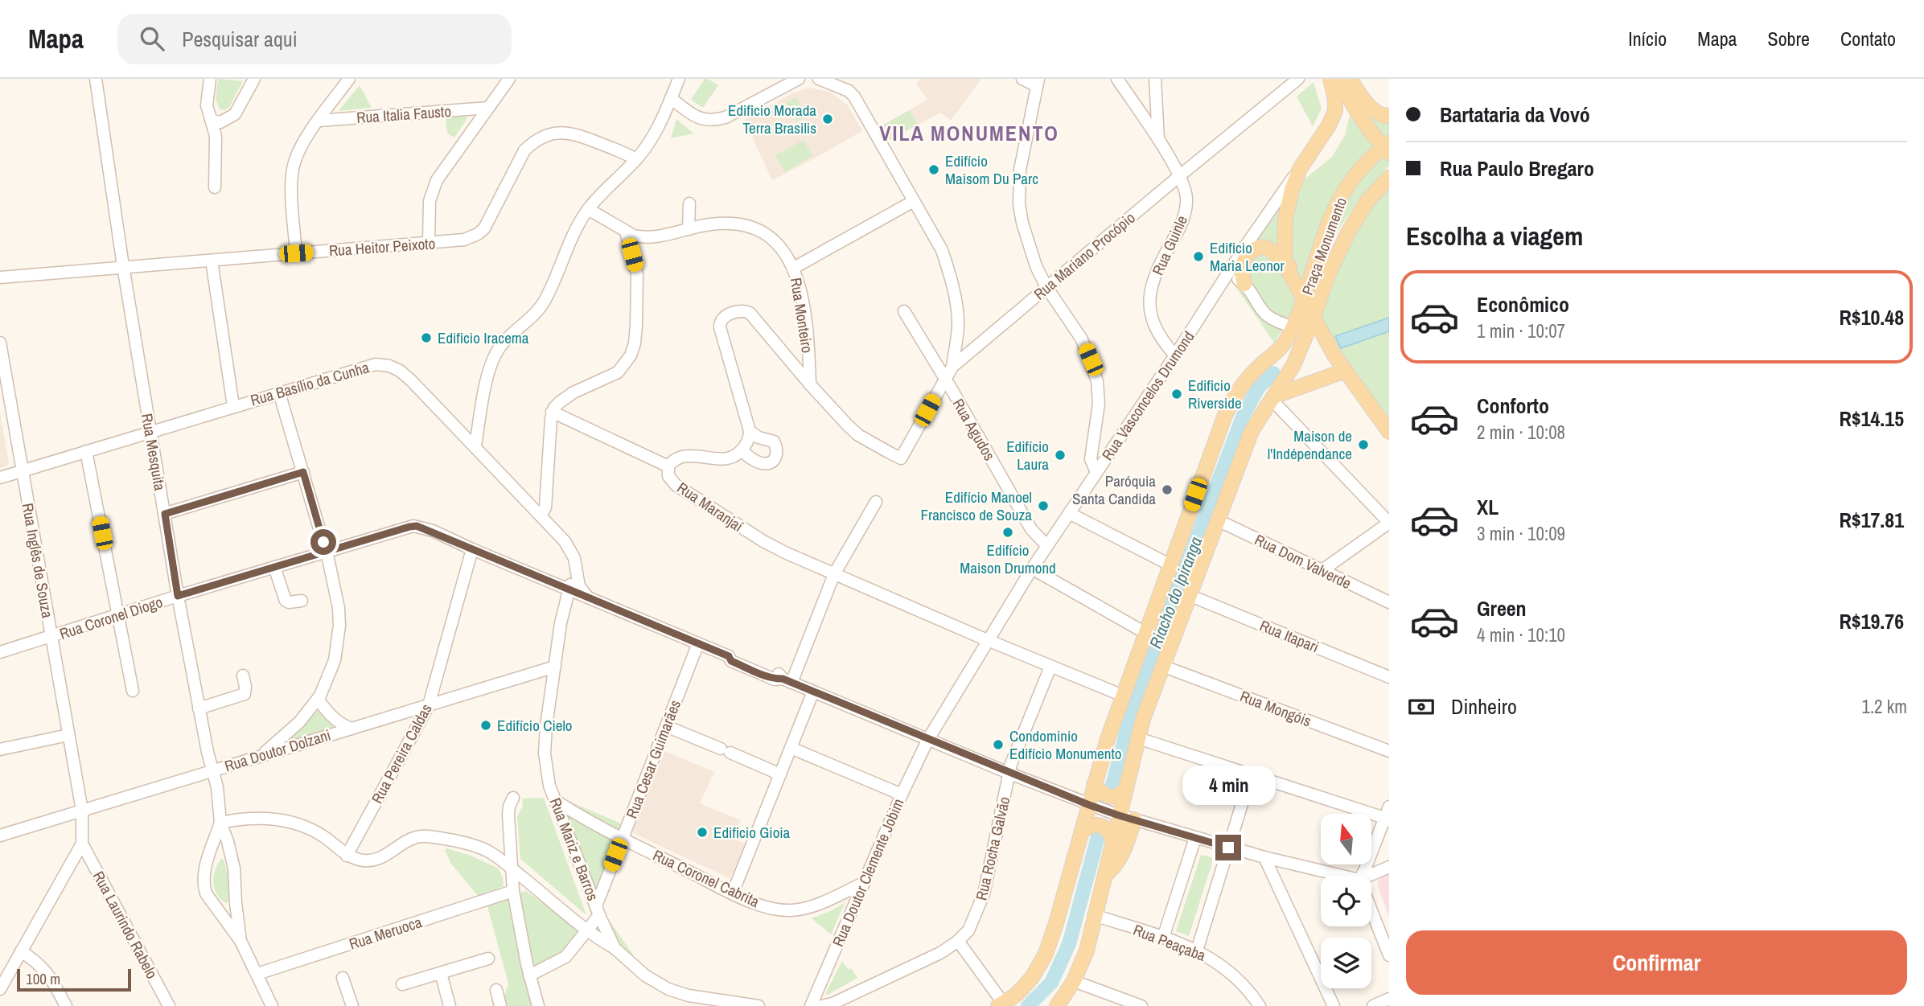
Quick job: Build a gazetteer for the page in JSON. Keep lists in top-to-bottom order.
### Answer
{
  "streets": {
    "main road": ["Praça Monumento"],
    "street": [
      "Rua Italia Fausto",
      "Rua Guinle",
      "Rua Heitor Peixoto",
      "Rua Mariano Procópio",
      "Rua Monteiro",
      "Rua Basílio da Cunha",
      "Rua Vasconcelos Drumond",
      "Rua Agudos",
      "Rua Mesquita",
      "Rua Maranjaí",
      "Rua Inglês de Souza",
      "Rua Dom Valverde",
      "Rua Coronel Diogo",
      "Rua Itapari",
      "Rua Mongóis",
      "Rua Doutor Dolzani",
      "Rua Pereira Caldas",
      "Rua Cesar Guimarães",
      "Rua Rocha Galvão",
      "Rua Mariz e Barros",
      "Rua Doutor Clemente Jobim",
      "Rua Coronel Cabrita",
      "Rua Laurindo Rabelo",
      "Rua Meruoca",
      "Rua Peaçaba"
    ]
  },
  "crossings": [
    ["Rua Guinle", "Rua Mariano Procópio"],
    ["Rua Guinle", "Rua Vasconcelos Drumond"],
    ["Praça Monumento", "Rua Vasconcelos Drumond"],
    ["Rua Heitor Peixoto", "Rua Mesquita"],
    ["Rua Mariano Procópio", "Rua Monteiro"],
    ["Rua Mariano Procópio", "Rua Agudos"],
    ["Rua Basílio da Cunha", "Rua Mesquita"],
    ["Rua Basílio da Cunha", "Rua Inglês de Souza"],
    ["Rua Basílio da Cunha", "Rua Coronel Diogo"],
    ["Rua Vasconcelos Drumond", "Rua Agudos"],
    ["Rua Vasconcelos Drumond", "Rua Maranjaí"],
    ["Rua Vasconcelos Drumond", "Rua Coronel Diogo"],
    ["Rua Vasconcelos Drumond", "Rua Doutor Clemente Jobim"],
    ["Rua Mesquita", "Rua Coronel Diogo"],
    ["Rua Mesquita", "Rua Doutor Dolzani"],
    ["Rua Maranjaí", "Rua Rocha Galvão"],
    ["Rua Inglês de Souza", "Rua Coronel Diogo"],
    ["Rua Inglês de Souza", "Rua Doutor Dolzani"],
    ["Rua Inglês de Souza", "Rua Laurindo Rabelo"],
    ["Rua Coronel Diogo", "Rua Pereira Caldas"],
    ["Rua Coronel Diogo", "Rua Cesar Guimarães"],
    ["Rua Coronel Diogo", "Rua Rocha Galvão"],
    ["Rua Coronel Diogo", "Rua Mariz e Barros"],
    ["Rua Coronel Diogo", "Rua Doutor Clemente Jobim"],
    ["Rua Doutor Dolzani", "Rua Pereira Caldas"],
    ["Rua Doutor Dolzani", "Rua Mariz e Barros"],
    ["Rua Cesar Guimarães", "Rua Mariz e Barros"],
    ["Rua Cesar Guimarães", "Rua Coronel Cabrita"],
    ["Rua Mariz e Barros", "Rua Coronel Cabrita"],
    ["Rua Doutor Clemente Jobim", "Rua Coronel Cabrita"]
  ],
  "districts": ["VILA MONUMENTO"],
  "water": ["Riacho do Ipiranga"],
  "places": [
    "Edificio Morada Terra Brasilis",
    "Edifício Maisom Du Parc",
    "Edificio Maria Leonor",
    "Edificio Iracema",
    "Edificio Riverside",
    "Maison de l'Indépendance",
    "Edifício Laura",
    "Paróquia Santa Candida",
    "Edifício Manoel Francisco de Souza",
    "Edifício Maison Drumond",
    "Edifício Cielo",
    "Condominio Edifício Monumento",
    "Edificio Gioia"
  ],
  "scale_bar": "100 m",
  "north": "top",
  "page": {
    "header": "Mapa",
    "search": "Pesquisar aqui",
    "nav": [
      "Início",
      "Mapa",
      "Sobre",
      "Contato"
    ],
    "banner": ["Bartataria da Vovó", "Rua Paulo Bregaro"],
    "heading": "Escolha a viagem",
    "list": [
      {
        "name": "Econômico",
        "note": "1 min · 10:07",
        "value": "R$10.48"
      },
      {
        "name": "Conforto",
        "note": "2 min · 10:08",
        "value": "R$14.15"
      },
      {
        "name": "XL",
        "note": "3 min · 10:09",
        "value": "R$17.81"
      },
      {
        "name": "Green",
        "note": "4 min · 10:10",
        "value": "R$19.76"
      }
    ],
    "pay": ["Dinheiro", "1.2 km"],
    "bubble": "4 min",
    "buttons": "Confirmar",
    "scale": "100 m"
  }
}
